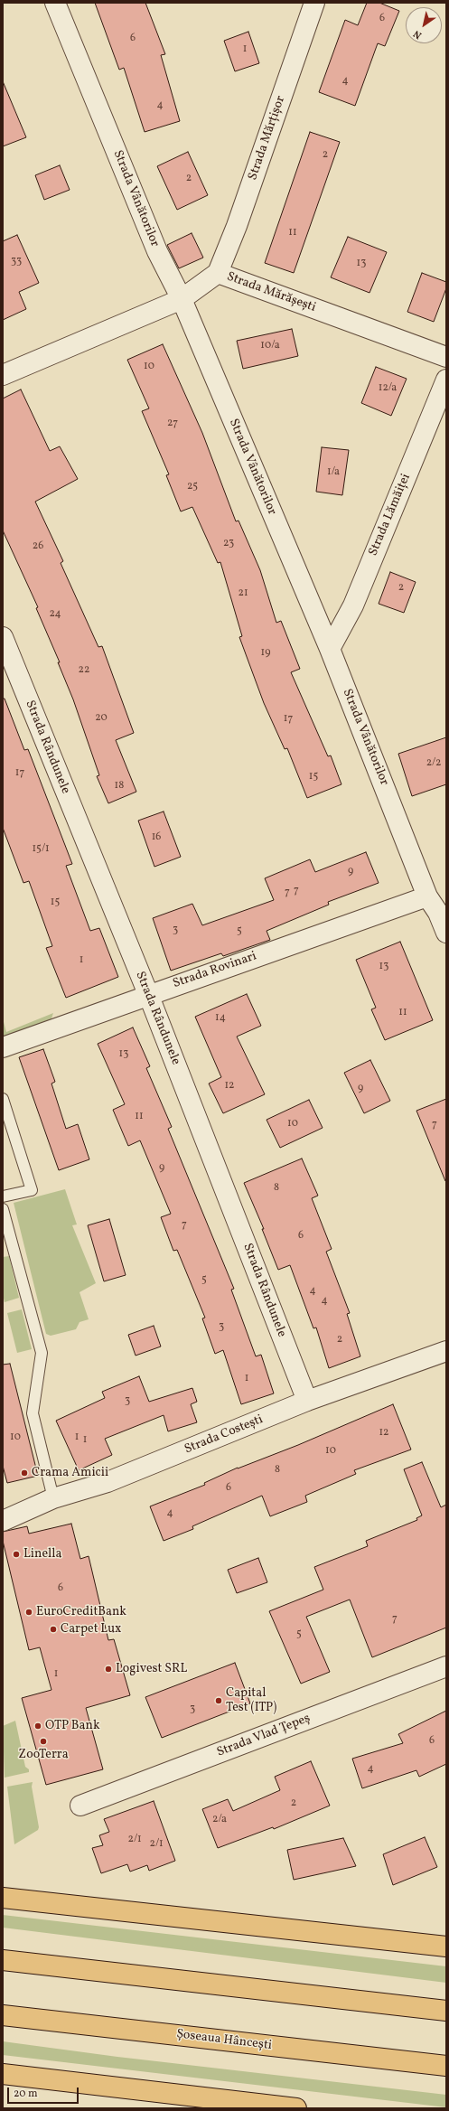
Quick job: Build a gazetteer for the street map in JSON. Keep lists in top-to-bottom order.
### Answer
{
  "streets": {
    "main road": ["Șoseaua Hâncești"],
    "street": [
      "Strada Mărțișor",
      "Strada Vânătorilor",
      "Strada Mărășești",
      "Strada Lămăiței",
      "Strada Rândunele",
      "Strada Rovinari",
      "Strada Costești",
      "Strada Vlad Țepeș"
    ]
  },
  "crossings": [
    ["Strada Mărțișor", "Strada Mărășești"],
    ["Strada Vânătorilor", "Strada Mărășești"],
    ["Strada Vânătorilor", "Strada Lămăiței"],
    ["Strada Vânătorilor", "Strada Rovinari"],
    ["Strada Rândunele", "Strada Rovinari"],
    ["Strada Rândunele", "Strada Costești"]
  ],
  "places": [
    "Crama Amicii",
    "Linella",
    "EuroCreditBank",
    "Carpet Lux",
    "Logivest SRL",
    "Capital Test (ITP)",
    "OTP Bank",
    "ZooTerra"
  ],
  "house_numbers": [
    "6",
    "6",
    "1",
    "4",
    "4",
    "2",
    "2",
    "11",
    "33",
    "13",
    "10/a",
    "10",
    "12/a",
    "27",
    "1/a",
    "25",
    "23",
    "26",
    "2",
    "21",
    "24",
    "19",
    "22",
    "20",
    "17",
    "2/2",
    "17",
    "15",
    "18",
    "16",
    "15/1",
    "9",
    "7",
    "7",
    "15",
    "3",
    "5",
    "1",
    "13",
    "11",
    "14",
    "13",
    "12",
    "9",
    "11",
    "10",
    "7",
    "9",
    "8",
    "7",
    "6",
    "5",
    "4",
    "4",
    "3",
    "2",
    "1",
    "3",
    "12",
    "10",
    "1",
    "1",
    "10",
    "8",
    "6",
    "4",
    "6",
    "7",
    "5",
    "1",
    "3",
    "6",
    "4",
    "2",
    "2/a",
    "2/1",
    "2/1"
  ],
  "scale_bar": "20 m",
  "north": "bottom left"
}
